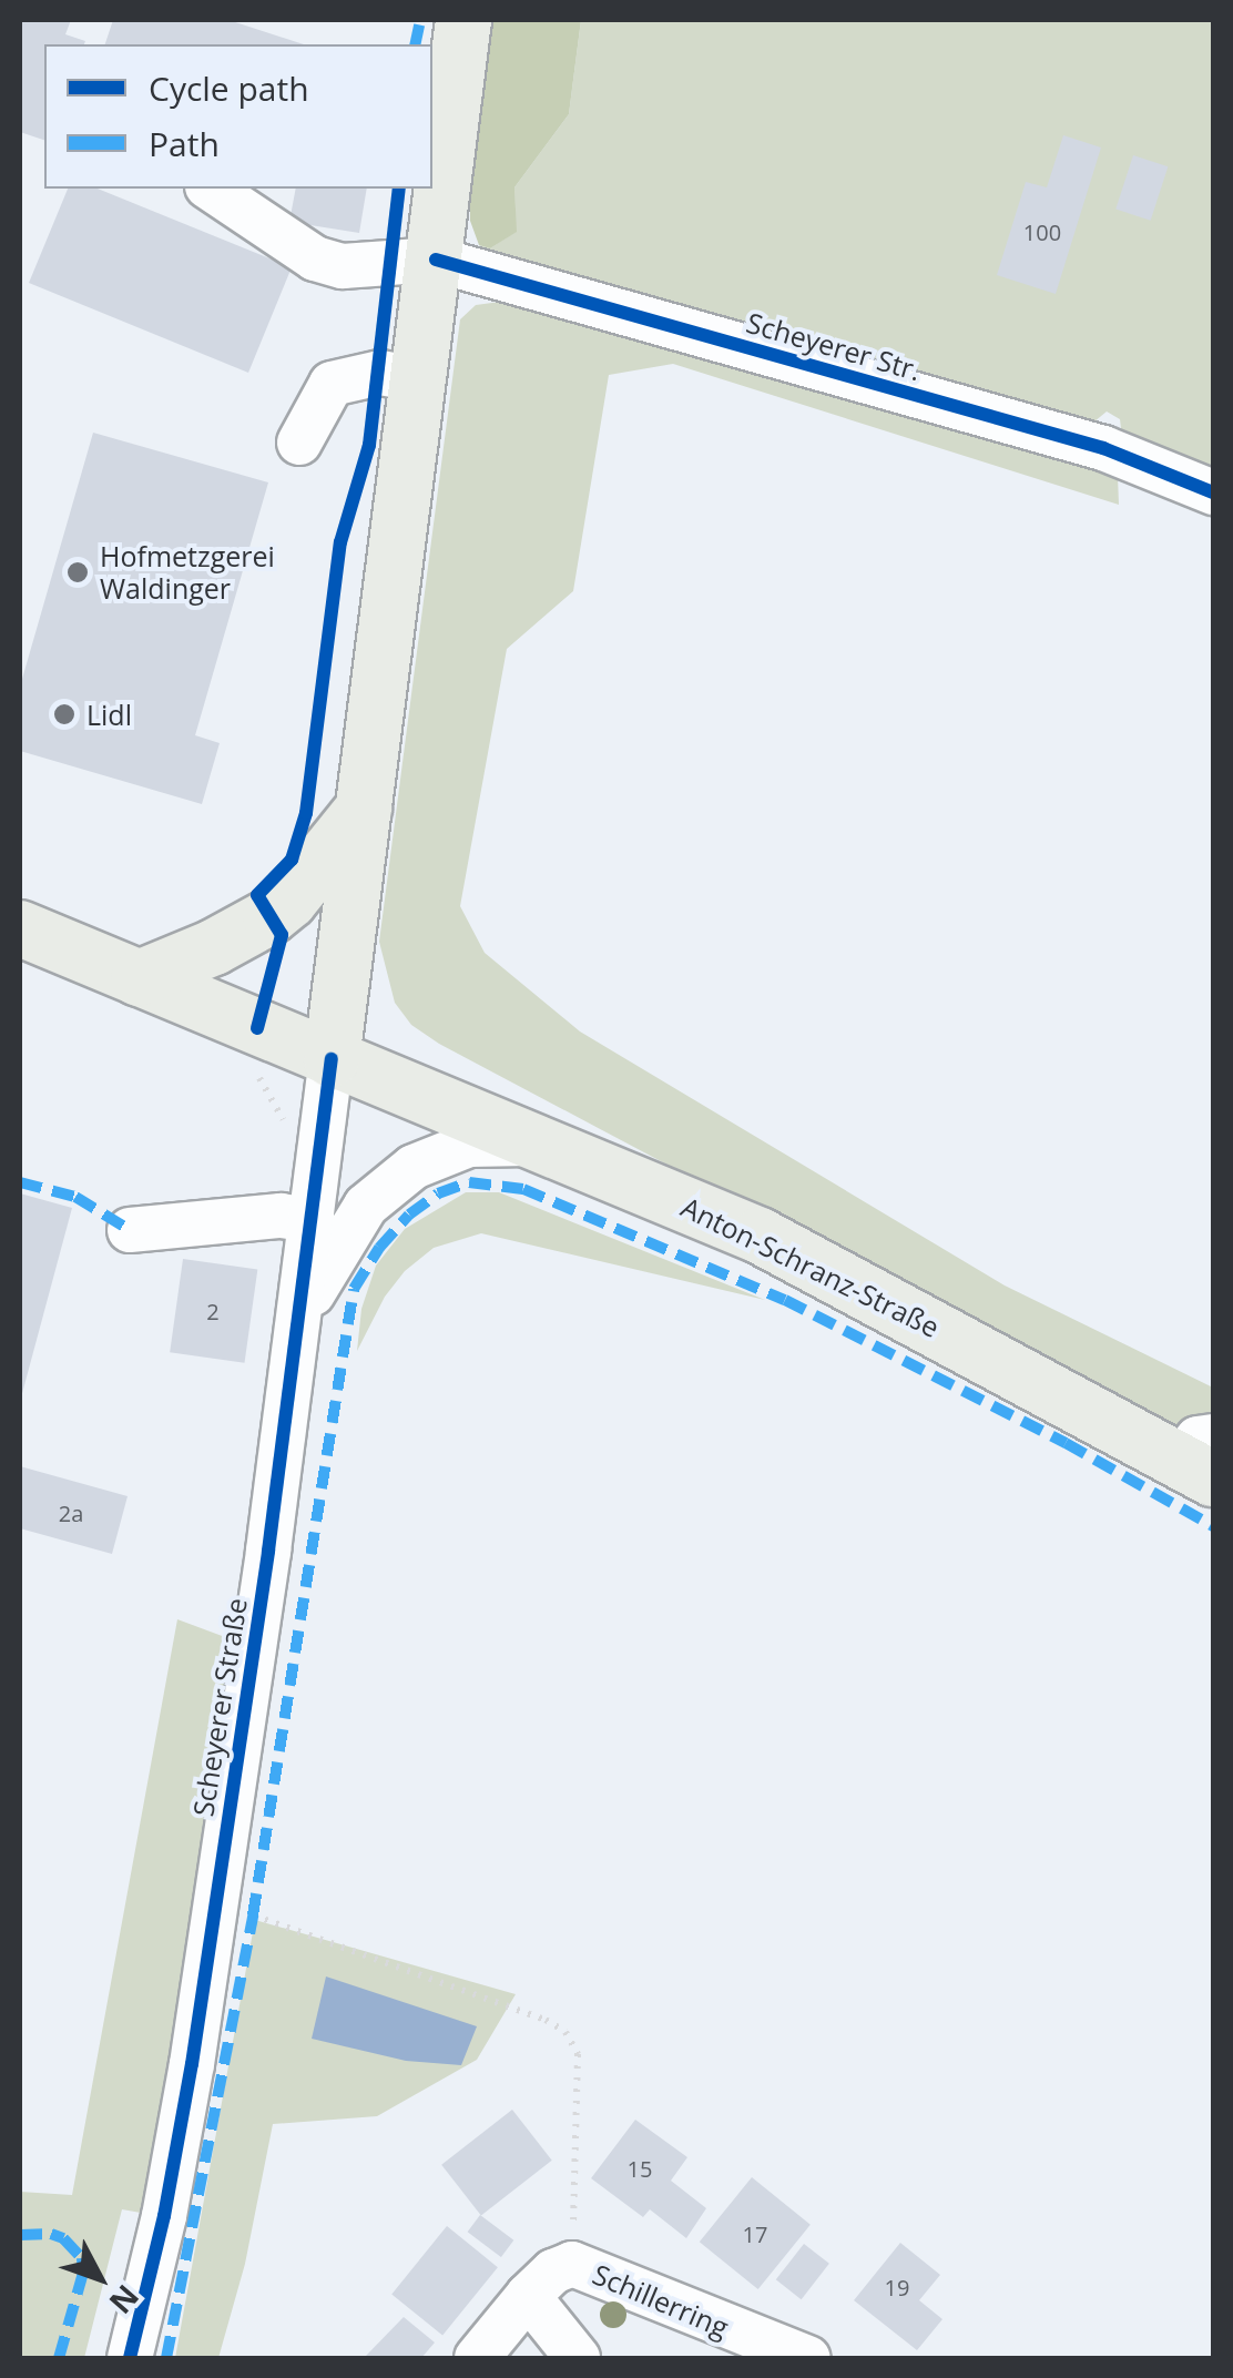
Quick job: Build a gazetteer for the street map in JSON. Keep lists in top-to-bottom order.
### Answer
{
  "streets": {
    "main road": ["Anton-Schranz-Straße"],
    "street": ["Scheyerer Str.", "Scheyerer Straße", "Schillerring"]
  },
  "crossings": [
    ["Anton-Schranz-Straße", "Scheyerer Straße"]
  ],
  "places": ["Hofmetzgerei Waldinger", "Lidl"],
  "house_numbers": [
    "100",
    "2",
    "2a",
    "15",
    "17",
    "19"
  ],
  "legend": ["Cycle path", "Path"],
  "north": "bottom right"
}
